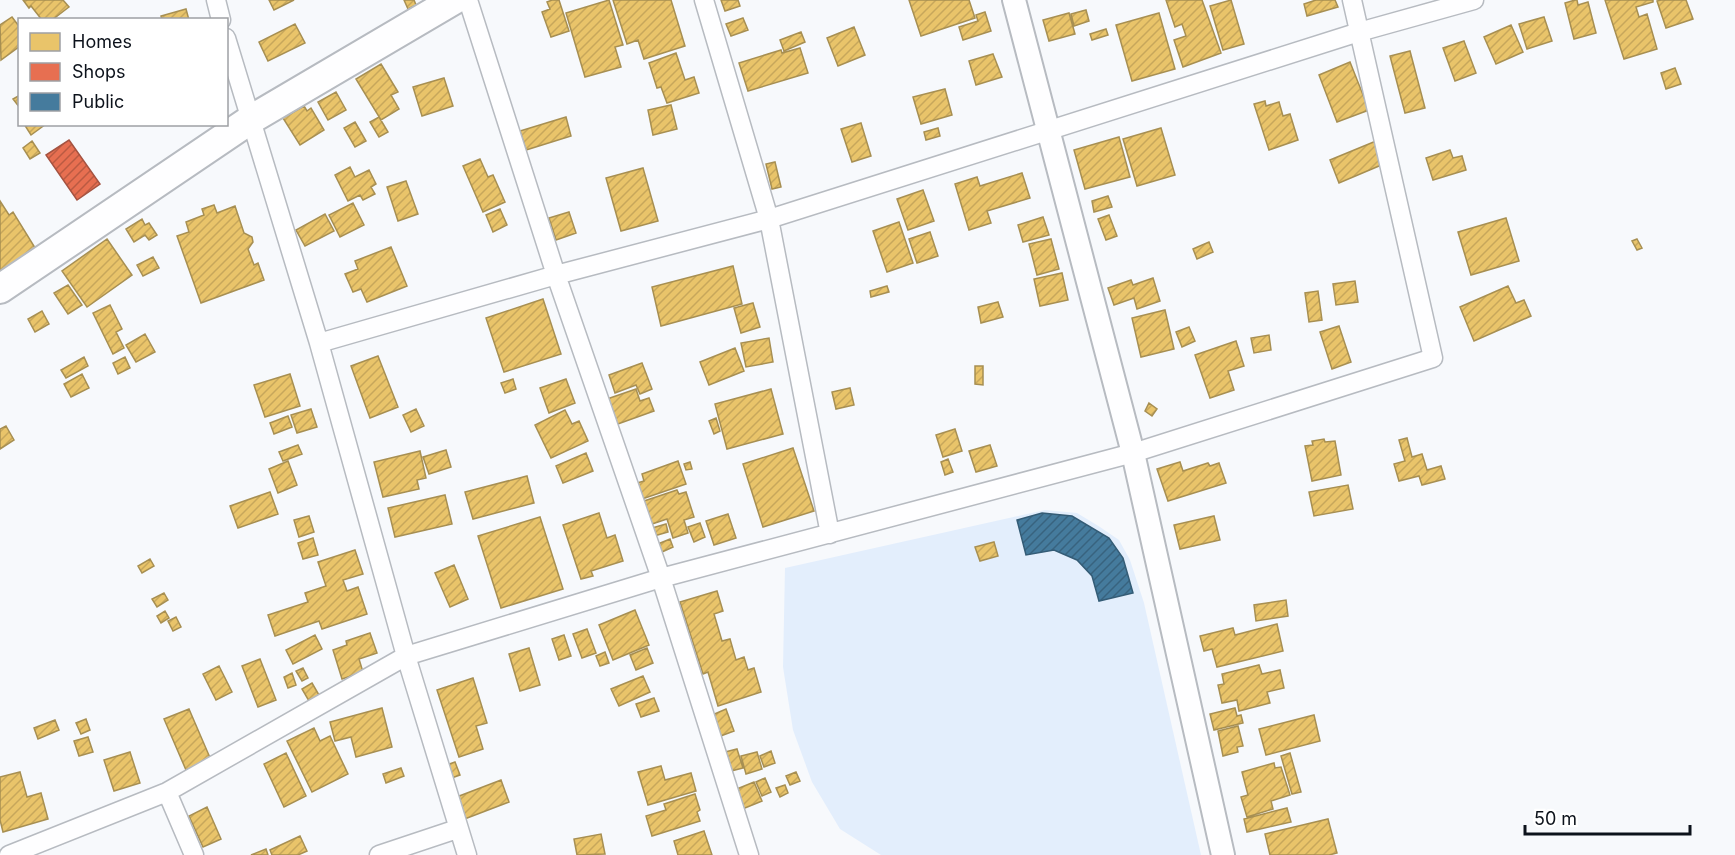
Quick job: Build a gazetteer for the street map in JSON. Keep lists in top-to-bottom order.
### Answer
{
  "legend": ["Homes", "Shops", "Public"],
  "scale_bar": "50 m"
}
